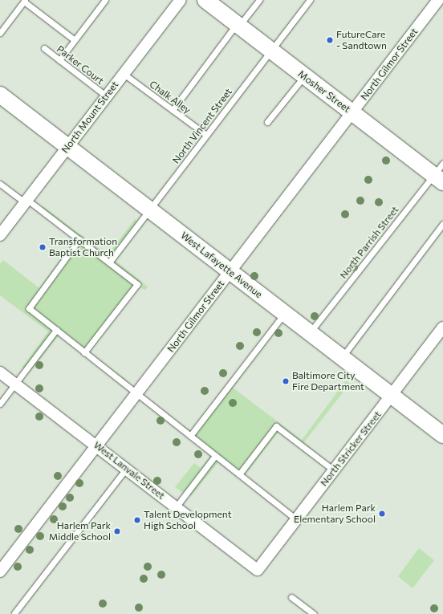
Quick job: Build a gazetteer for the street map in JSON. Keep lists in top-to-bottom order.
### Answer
{
  "streets": {
    "main road": ["Mosher Street", "West Lafayette Avenue"],
    "street": [
      "North Gilmor Street",
      "North Mount Street",
      "North Stricker Street",
      "West Lanvale Street"
    ],
    "lane": [
      "Parker Court",
      "Chalk Alley",
      "North Vincent Street",
      "North Parrish Street"
    ]
  },
  "crossings": [
    ["North Gilmor Street", "Mosher Street"],
    ["North Gilmor Street", "West Lafayette Avenue"],
    ["North Gilmor Street", "West Lanvale Street"],
    ["Parker Court", "North Mount Street"],
    ["Mosher Street", "North Vincent Street"],
    ["Mosher Street", "North Parrish Street"],
    ["Chalk Alley", "North Mount Street"],
    ["Chalk Alley", "North Vincent Street"],
    ["North Mount Street", "West Lafayette Avenue"],
    ["North Vincent Street", "West Lafayette Avenue"],
    ["North Parrish Street", "West Lafayette Avenue"],
    ["West Lafayette Avenue", "North Stricker Street"],
    ["North Stricker Street", "West Lanvale Street"]
  ],
  "places": [
    "FutureCare - Sandtown",
    "Transformation Baptist Church",
    "Baltimore City Fire Department",
    "Harlem Park Elementary School",
    "Talent Development High School",
    "Harlem Park Middle School"
  ]
}
